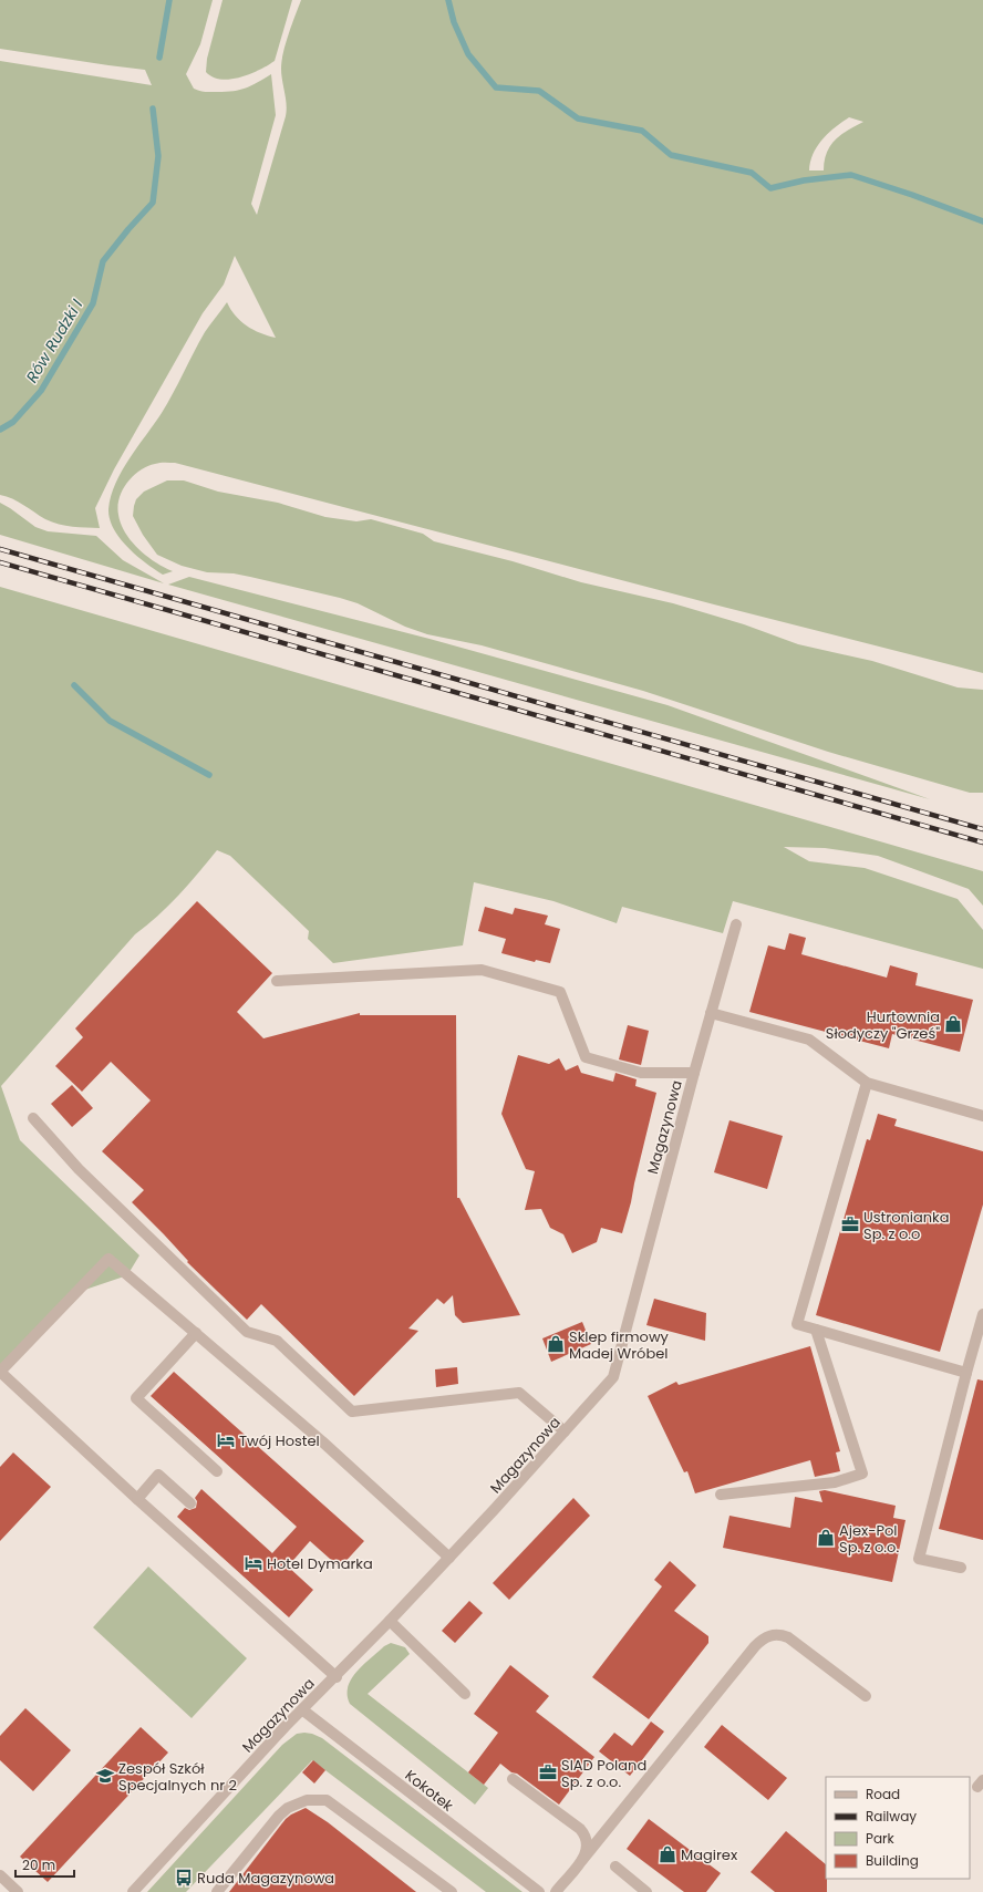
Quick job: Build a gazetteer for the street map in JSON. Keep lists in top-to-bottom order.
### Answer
{
  "streets": {
    "street": ["Magazynowa", "Kokotek"]
  },
  "crossings": [
    ["Magazynowa", "Kokotek"]
  ],
  "water": ["Rów Rudzki I"],
  "places": {
    "shop": [
      "Hurtownia Słodyczy \"Grześ\"",
      "Sklep firmowy Madej Wróbel",
      "Ajex-Pol Sp. z o.o.",
      "Magirex"
    ],
    "office": ["Ustronianka Sp. z o.o", "SIAD Poland Sp. z o.o."],
    "hotel": ["Twój Hostel", "Hotel Dymarka"],
    "school or university": ["Zespół Szkół Specjalnych nr 2"],
    "bus stop": ["Ruda Magazynowa"]
  },
  "legend": [
    "Road",
    "Railway",
    "Park",
    "Building"
  ],
  "scale_bar": "20 m"
}
